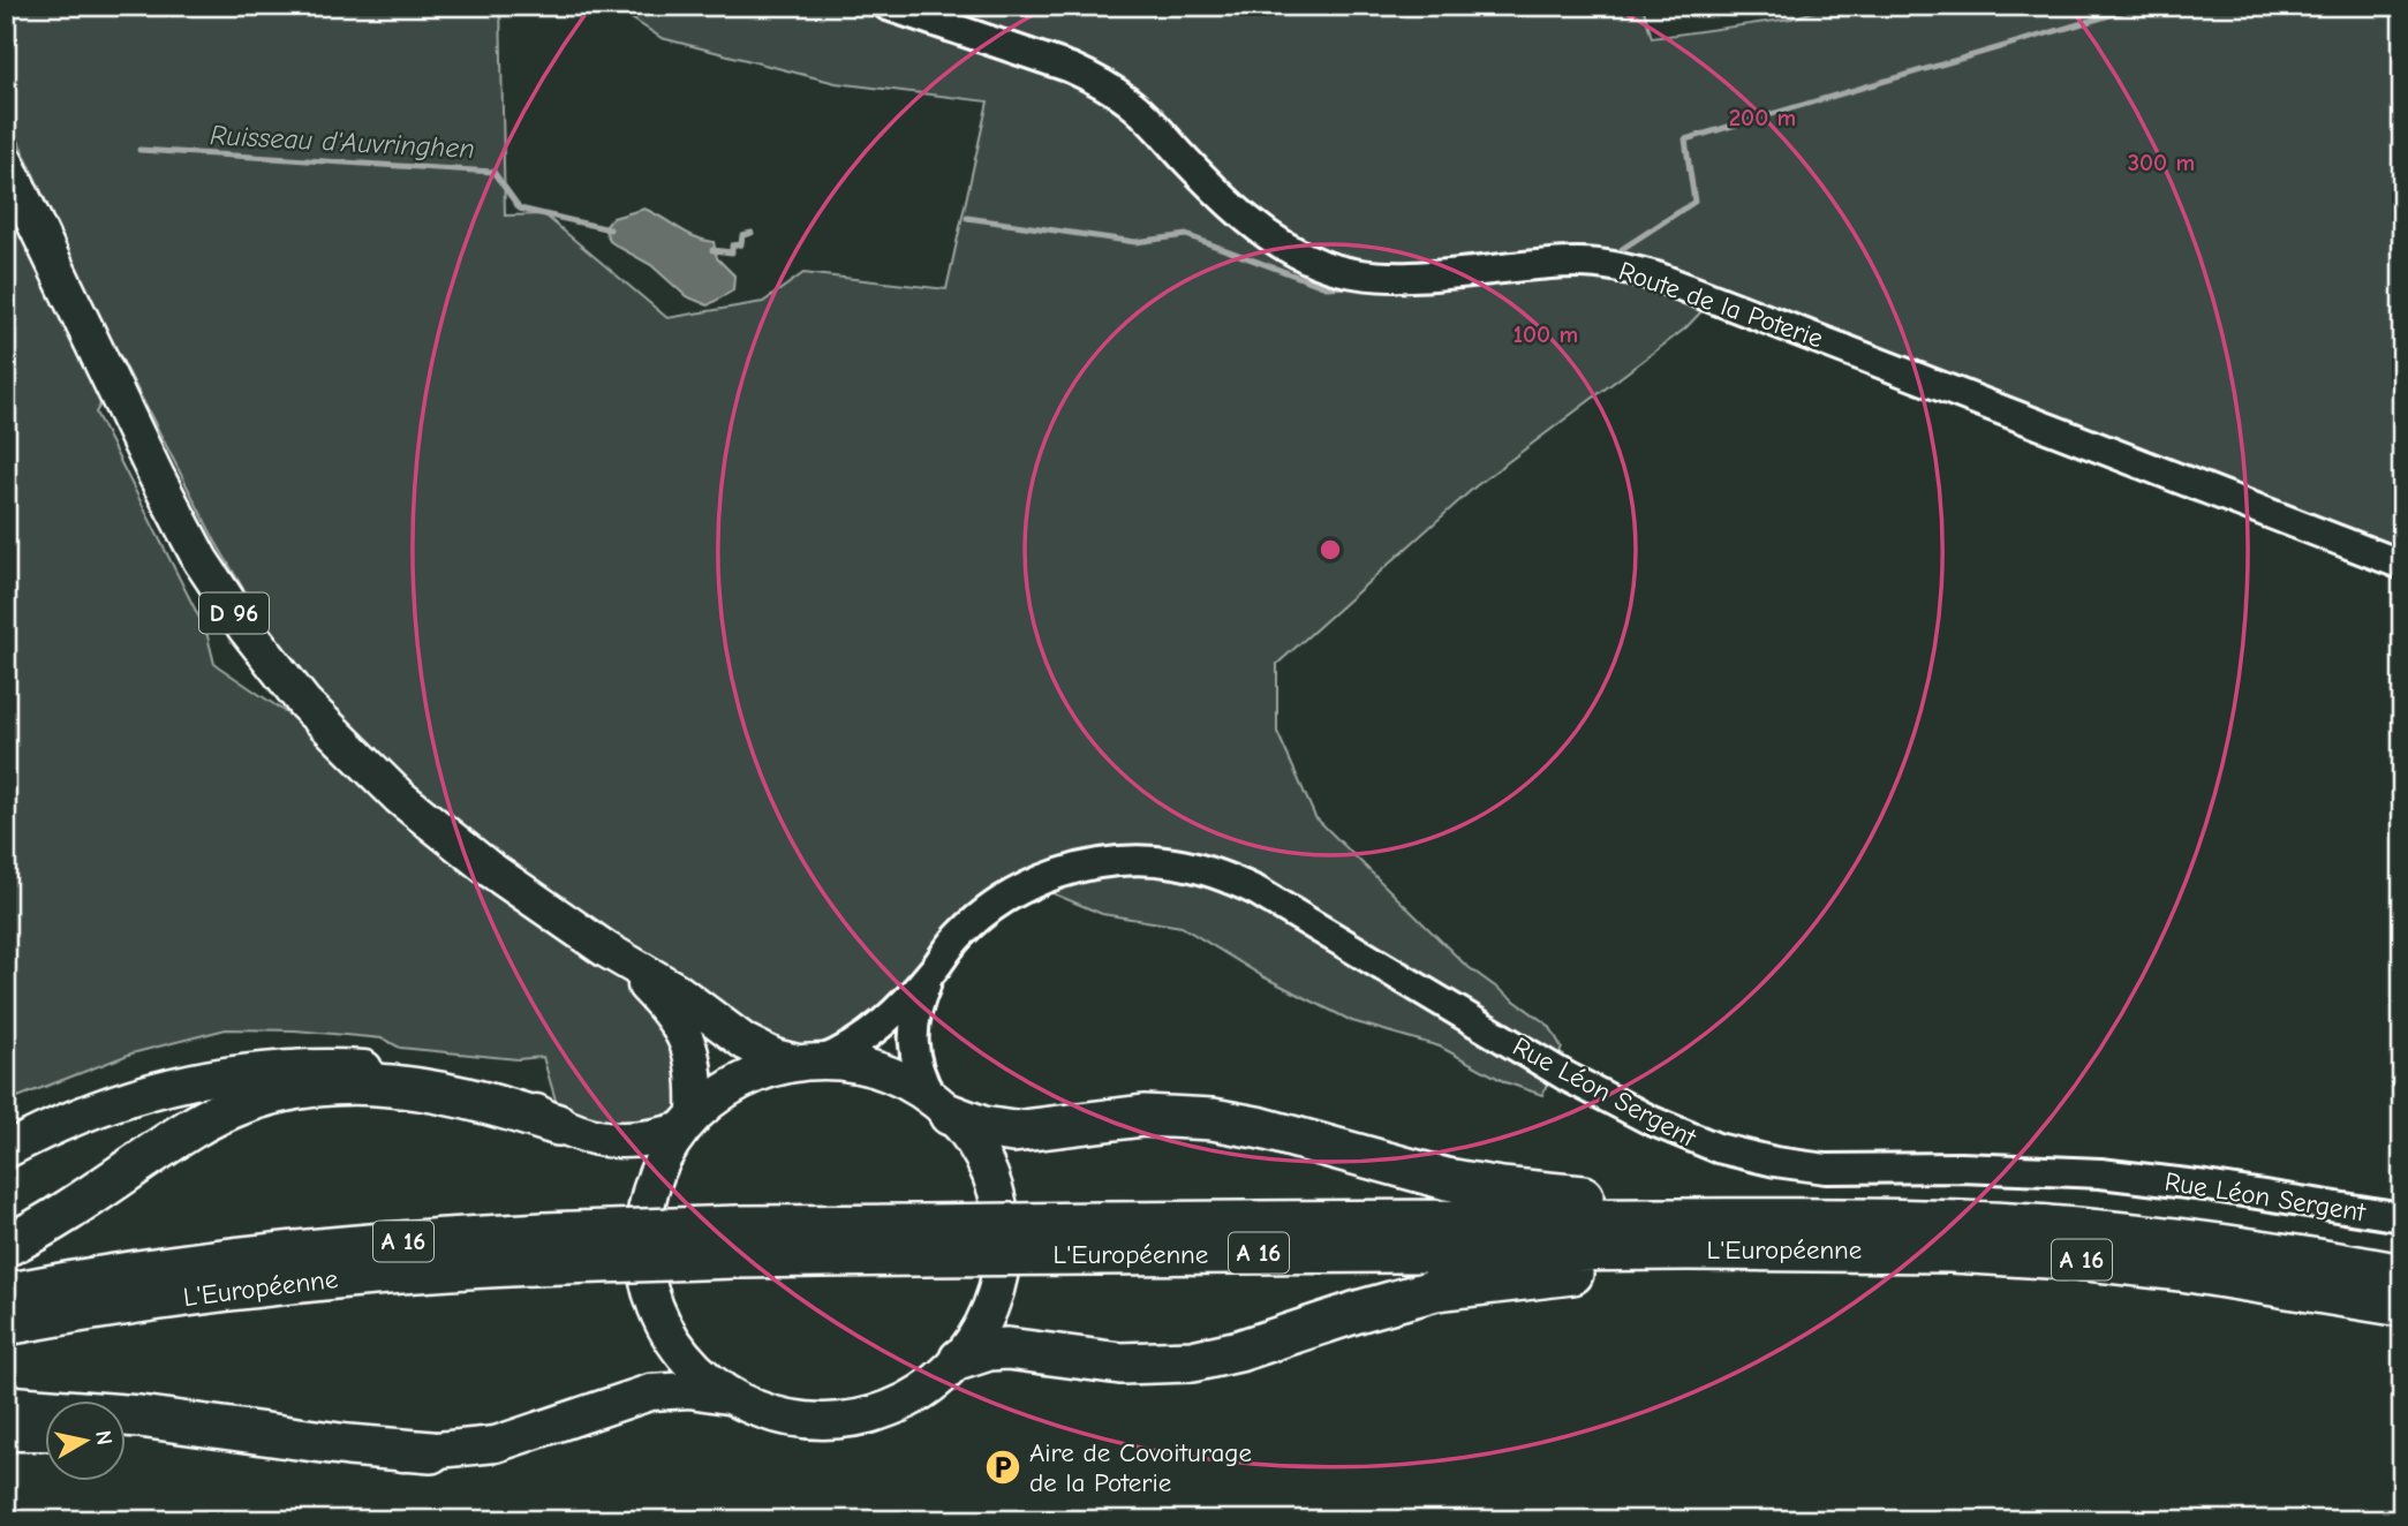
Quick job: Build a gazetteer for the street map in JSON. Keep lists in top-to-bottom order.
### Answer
{
  "streets": {
    "highway": ["A 16", "L'Européenne"],
    "main road": ["D 96"],
    "street": ["Route de la Poterie", "Rue Léon Sergent"]
  },
  "water": ["Ruisseau d'Auvringhen"],
  "places": {
    "parking": ["Aire de Covoiturage de la Poterie"]
  },
  "north": "right",
  "rings": ["200 m", "300 m", "100 m"]
}
